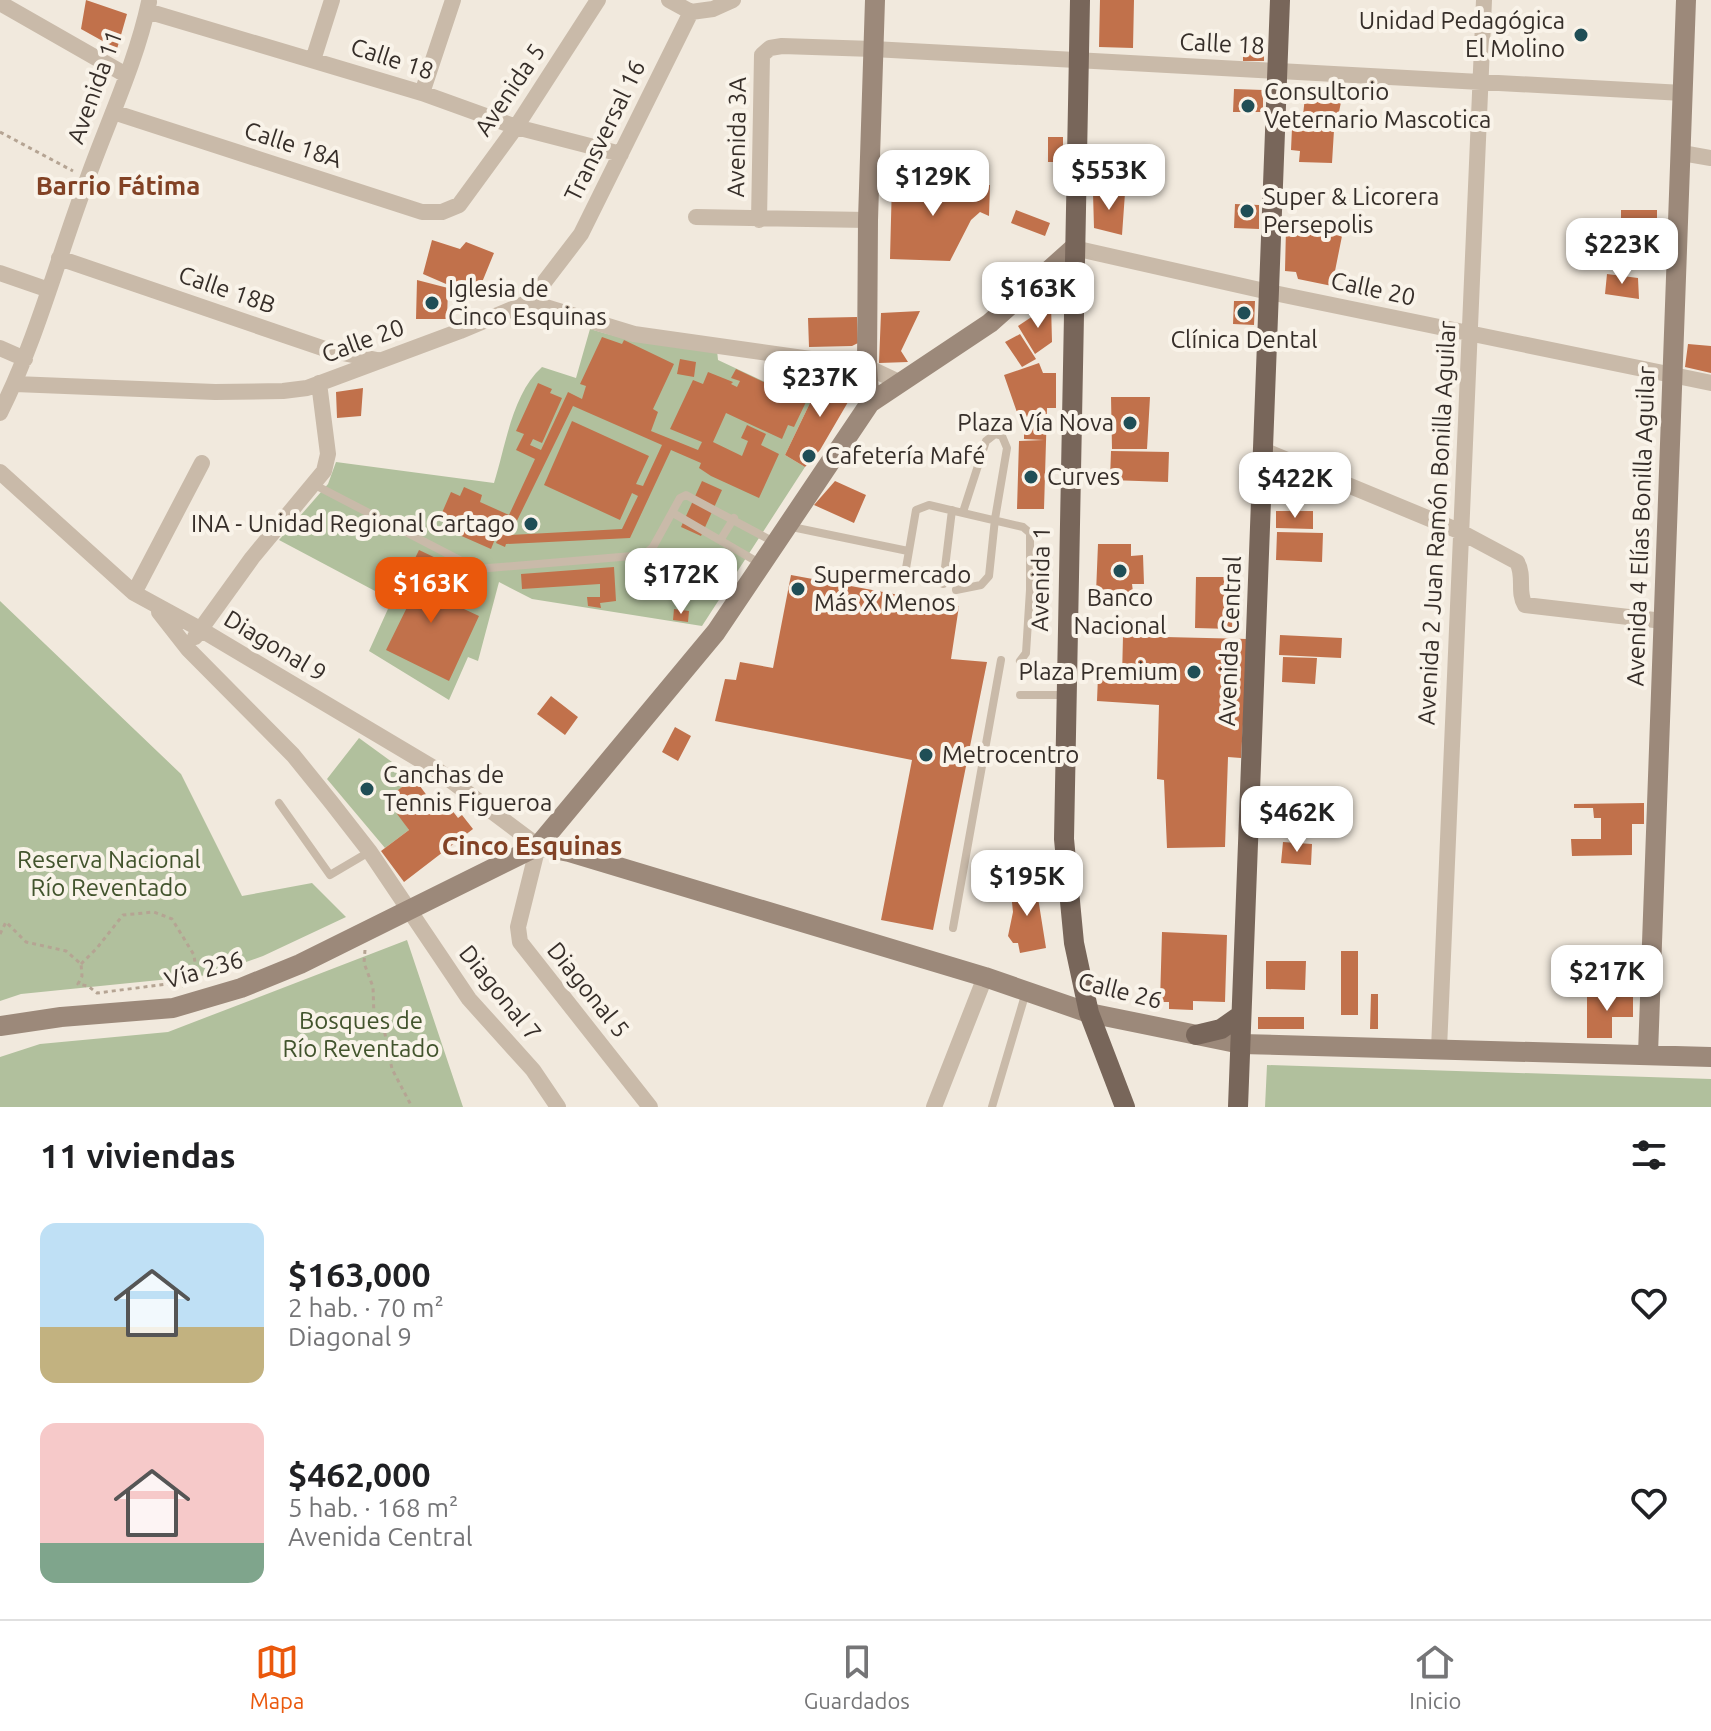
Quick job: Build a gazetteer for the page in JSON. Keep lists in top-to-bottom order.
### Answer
{
  "streets": {
    "main road": ["Avenida 1", "Avenida Central"],
    "street": [
      "Calle 18",
      "Avenida 11",
      "Avenida 5",
      "Transversal 16",
      "Avenida 3A",
      "Calle 18A",
      "Calle 20",
      "Calle 18B",
      "Avenida 2 Juan Ramón Bonilla Aguilar",
      "Avenida 4 Elías Bonilla Aguilar",
      "Diagonal 9",
      "Vía 236",
      "Diagonal 5",
      "Calle 26",
      "Diagonal 7"
    ]
  },
  "crossings": [
    ["Calle 18", "Avenida 11"],
    ["Calle 18", "Avenida 5"],
    ["Calle 18", "Transversal 16"],
    ["Calle 18", "Avenida 3A"],
    ["Calle 18", "Avenida 2 Juan Ramón Bonilla Aguilar"],
    ["Calle 18", "Avenida 4 Elías Bonilla Aguilar"],
    ["Calle 18", "Avenida 1"],
    ["Calle 18", "Avenida Central"],
    ["Avenida 11", "Calle 18A"],
    ["Avenida 11", "Calle 20"],
    ["Avenida 11", "Calle 18B"],
    ["Avenida 5", "Calle 18A"],
    ["Transversal 16", "Calle 20"],
    ["Calle 20", "Calle 18B"],
    ["Calle 20", "Avenida 2 Juan Ramón Bonilla Aguilar"],
    ["Calle 20", "Avenida 4 Elías Bonilla Aguilar"],
    ["Calle 20", "Avenida 1"],
    ["Calle 20", "Avenida Central"],
    ["Avenida 2 Juan Ramón Bonilla Aguilar", "Calle 26"],
    ["Avenida 4 Elías Bonilla Aguilar", "Calle 26"],
    ["Avenida 1", "Calle 26"],
    ["Avenida Central", "Calle 26"],
    ["Diagonal 9", "Vía 236"],
    ["Diagonal 9", "Diagonal 5"],
    ["Diagonal 9", "Calle 26"],
    ["Diagonal 9", "Diagonal 7"],
    ["Vía 236", "Diagonal 5"],
    ["Vía 236", "Calle 26"],
    ["Vía 236", "Diagonal 7"],
    ["Diagonal 5", "Calle 26"]
  ],
  "districts": ["Barrio Fátima", "Cinco Esquinas"],
  "parks": ["Reserva Nacional Río Reventado", "Bosques de Río Reventado"],
  "places": [
    "Unidad Pedagógica El Molino",
    "Consultorio Veternario Mascotica",
    "Super & Licorera Persepolis",
    "Iglesia de Cinco Esquinas",
    "Clínica Dental",
    "Plaza Vía Nova",
    "Cafetería Mafé",
    "Curves",
    "INA - Unidad Regional Cartago",
    "Banco Nacional",
    "Supermercado Más X Menos",
    "Plaza Premium",
    "Metrocentro",
    "Canchas de Tennis Figueroa"
  ],
  "page": {
    "price": [
      "$553K",
      "$129K",
      "$223K",
      "$163K",
      "$237K",
      "$422K",
      "$172K",
      "$163K",
      "$462K",
      "$195K",
      "$217K"
    ],
    "heading": "11 viviendas",
    "list": [
      {
        "name": "$163,000",
        "note": "2 hab. · 70 m² · Diagonal 9"
      },
      {
        "name": "$462,000",
        "note": "5 hab. · 168 m² · Avenida Central"
      }
    ],
    "tabs": ["Mapa", "Guardados", "Inicio"]
  }
}
